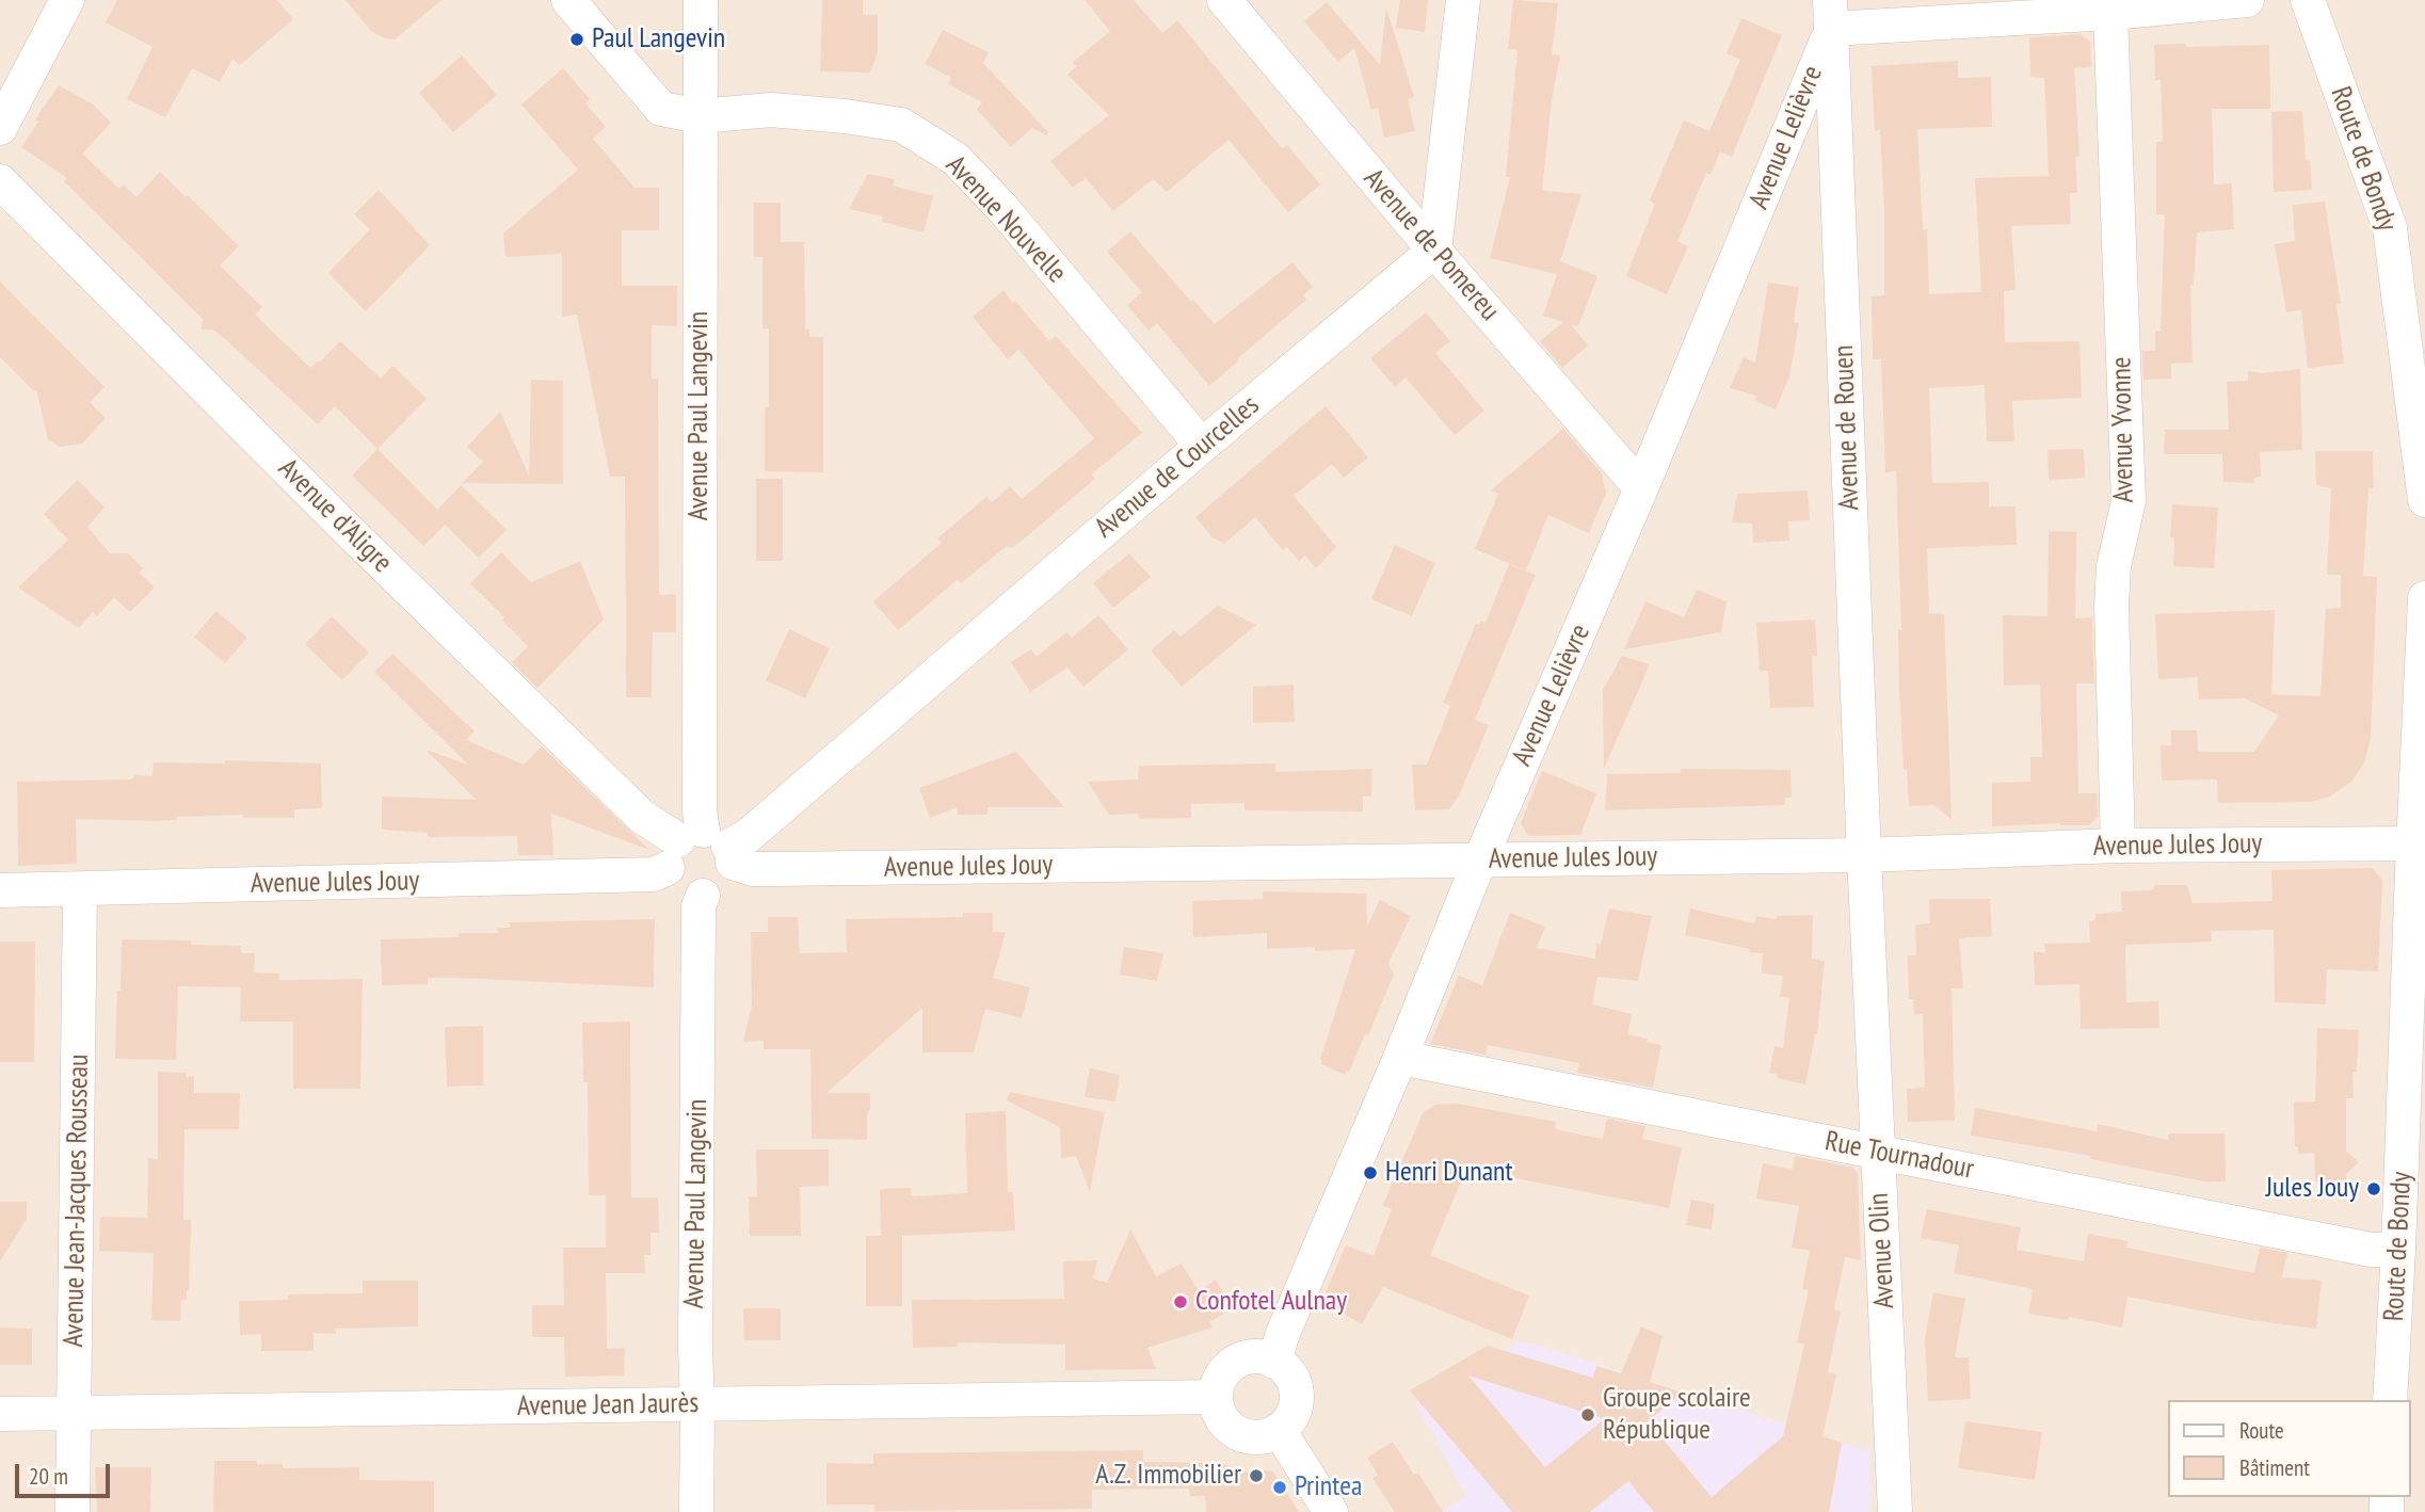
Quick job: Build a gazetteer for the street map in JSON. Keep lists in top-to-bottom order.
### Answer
{
  "streets": {
    "street": [
      "Avenue Lelièvre",
      "Route de Bondy",
      "Avenue Nouvelle",
      "Avenue de Pomereu",
      "Avenue Paul Langevin",
      "Avenue de Rouen",
      "Avenue Yvonne",
      "Avenue de Courcelles",
      "Avenue d'Aligre",
      "Avenue Jules Jouy",
      "Rue Tournadour",
      "Avenue Jean-Jacques Rousseau",
      "Avenue Olin",
      "Avenue Jean Jaurès"
    ]
  },
  "crossings": [
    ["Avenue Lelièvre", "Avenue de Pomereu"],
    ["Avenue Lelièvre", "Avenue de Rouen"],
    ["Avenue Lelièvre", "Avenue Jules Jouy"],
    ["Avenue Lelièvre", "Rue Tournadour"],
    ["Avenue Lelièvre", "Avenue Jean Jaurès"],
    ["Route de Bondy", "Avenue Jules Jouy"],
    ["Route de Bondy", "Rue Tournadour"],
    ["Avenue Nouvelle", "Avenue Paul Langevin"],
    ["Avenue Nouvelle", "Avenue de Courcelles"],
    ["Avenue de Pomereu", "Avenue de Courcelles"],
    ["Avenue Paul Langevin", "Avenue de Courcelles"],
    ["Avenue Paul Langevin", "Avenue d'Aligre"],
    ["Avenue Paul Langevin", "Avenue Jules Jouy"],
    ["Avenue Paul Langevin", "Avenue Jean Jaurès"],
    ["Avenue de Rouen", "Avenue Jules Jouy"],
    ["Avenue de Rouen", "Avenue Olin"],
    ["Avenue Yvonne", "Avenue Jules Jouy"],
    ["Avenue de Courcelles", "Avenue d'Aligre"],
    ["Avenue de Courcelles", "Avenue Jules Jouy"],
    ["Avenue d'Aligre", "Avenue Jules Jouy"],
    ["Avenue Jules Jouy", "Avenue Jean-Jacques Rousseau"],
    ["Avenue Jules Jouy", "Avenue Olin"],
    ["Rue Tournadour", "Avenue Olin"],
    ["Avenue Jean-Jacques Rousseau", "Avenue Jean Jaurès"]
  ],
  "places": [
    "Paul Langevin",
    "Henri Dunant",
    "Jules Jouy",
    "Confotel Aulnay",
    "Groupe scolaire République",
    "A.Z. Immobilier",
    "Printea"
  ],
  "legend": ["Route", "Bâtiment"],
  "scale_bar": "20 m"
}
